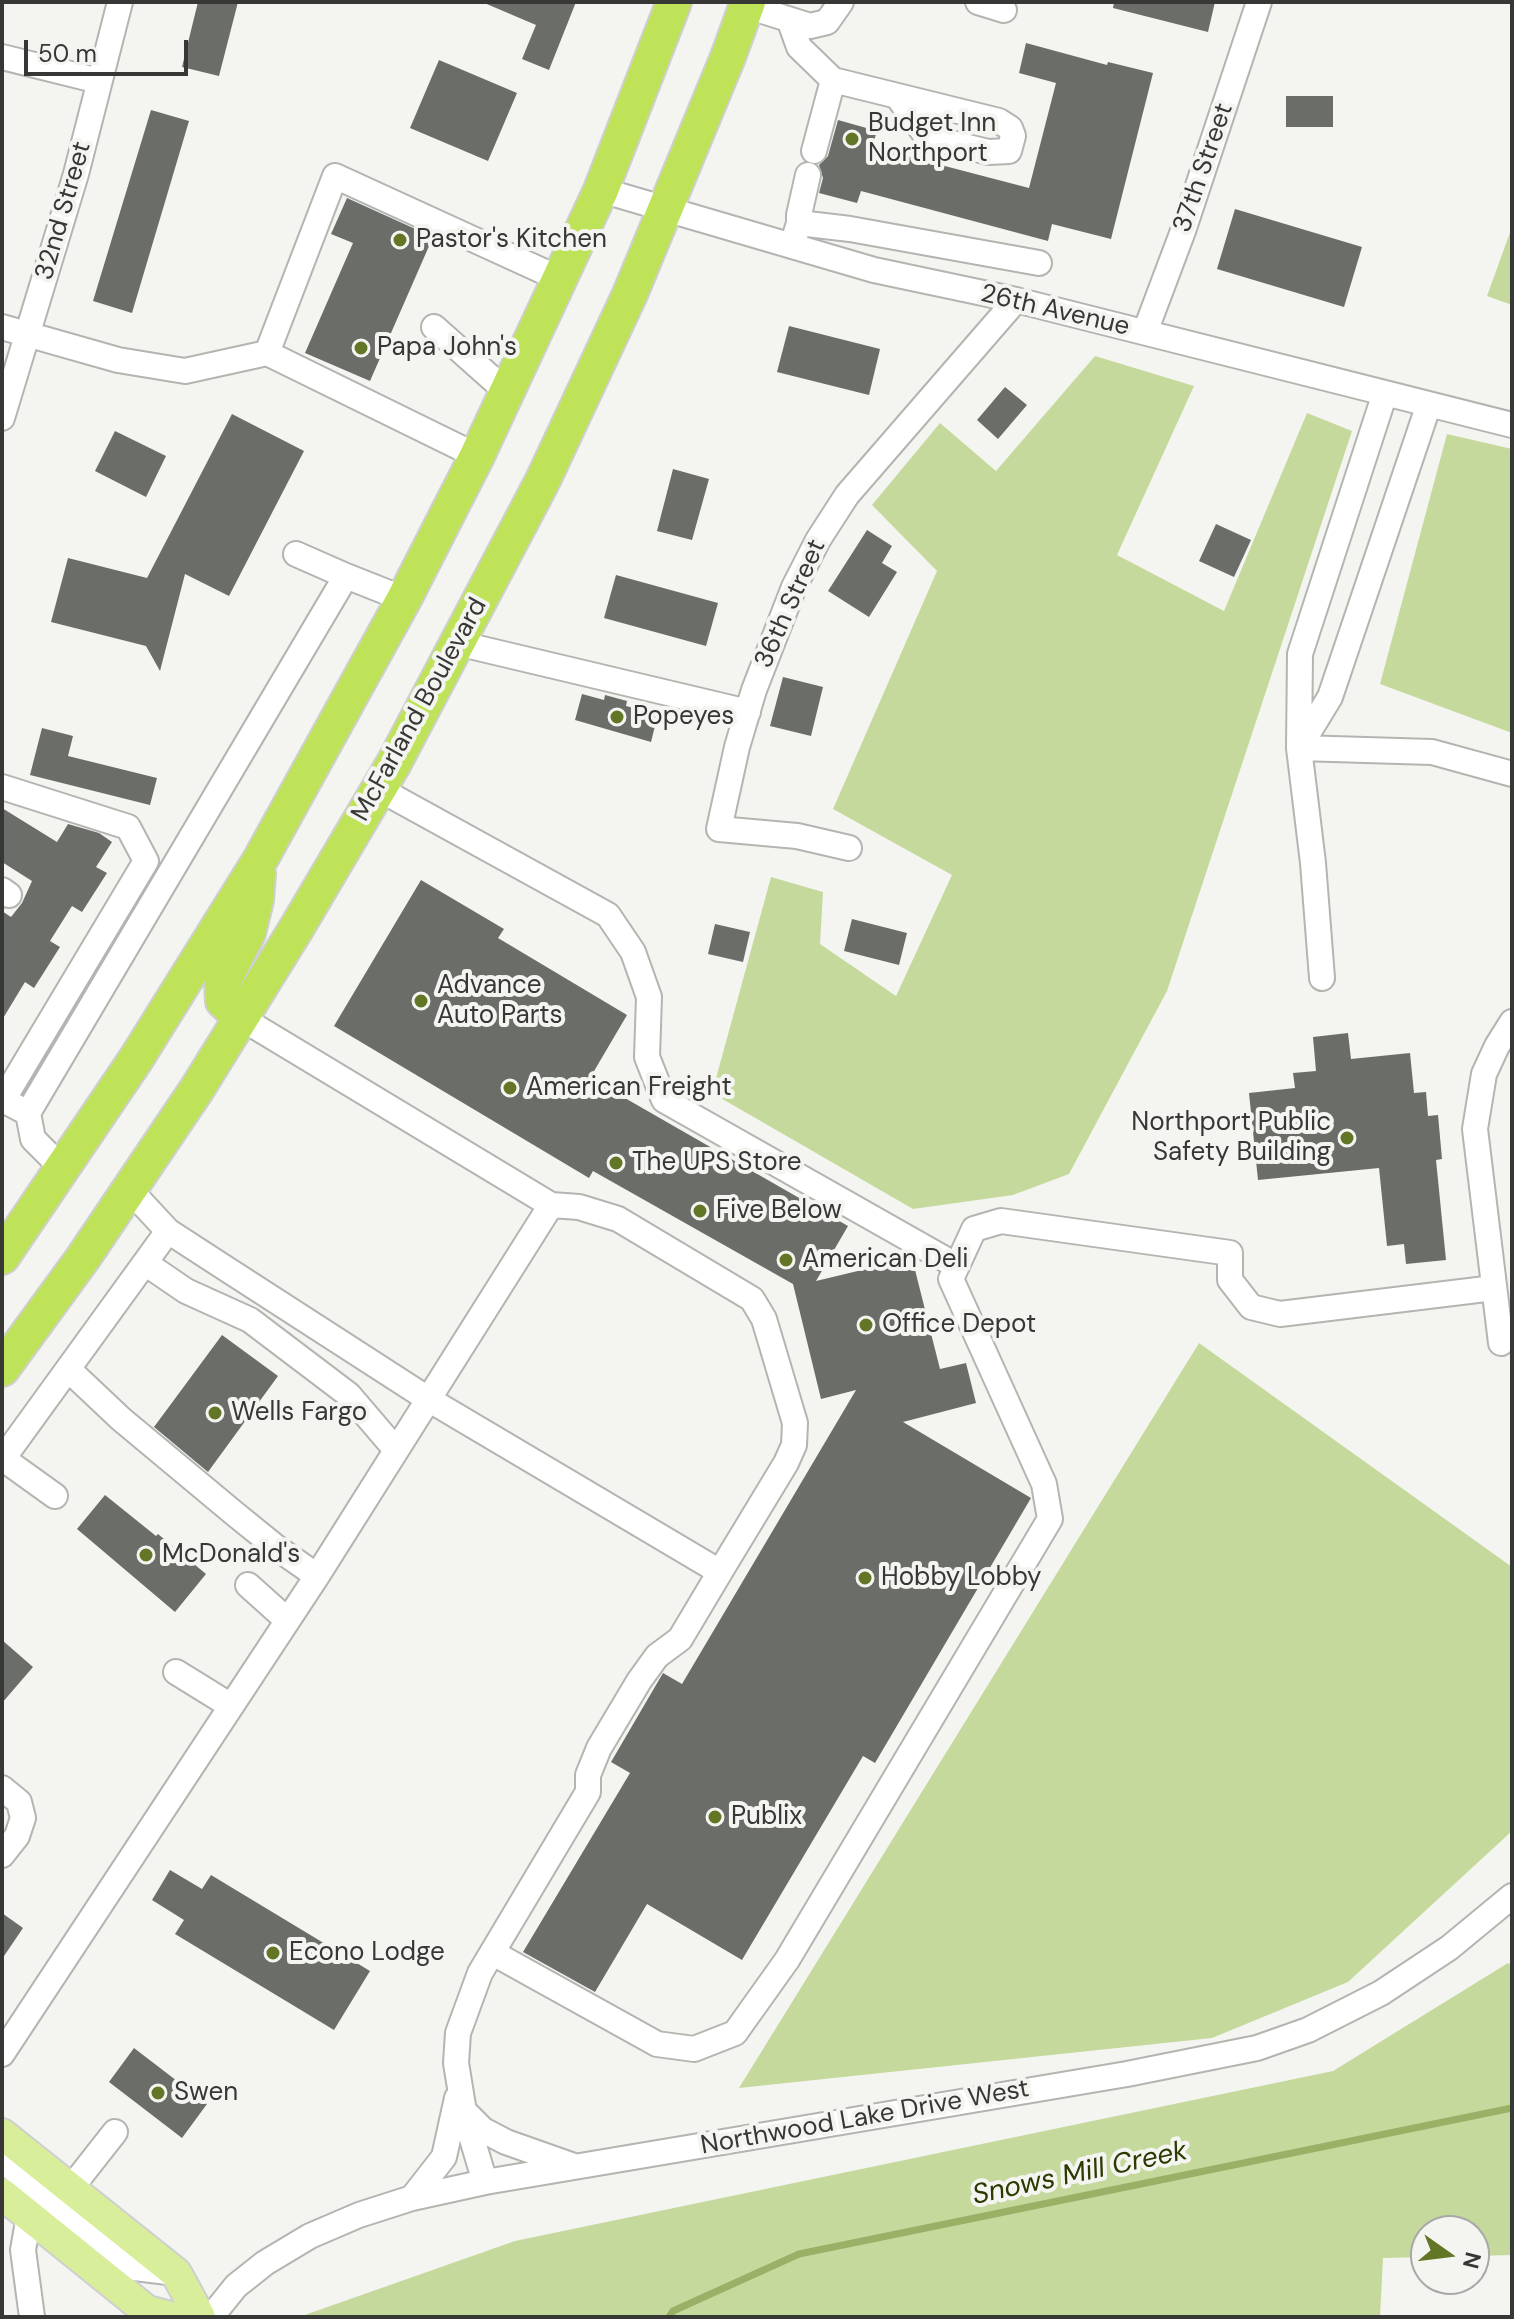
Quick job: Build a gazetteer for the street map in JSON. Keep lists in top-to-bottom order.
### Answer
{
  "streets": {
    "highway": ["McFarland Boulevard"],
    "street": [
      "37th Street",
      "32nd Street",
      "26th Avenue",
      "36th Street",
      "Northwood Lake Drive West"
    ]
  },
  "crossings": [
    ["37th Street", "26th Avenue"],
    ["26th Avenue", "36th Street"],
    ["26th Avenue", "McFarland Boulevard"]
  ],
  "water": ["Snows Mill Creek"],
  "places": [
    "Budget Inn Northport",
    "Pastor's Kitchen",
    "Papa John's",
    "Popeyes",
    "Advance Auto Parts",
    "American Freight",
    "Northport Public Safety Building",
    "The UPS Store",
    "Five Below",
    "American Deli",
    "Office Depot",
    "Wells Fargo",
    "McDonald's",
    "Hobby Lobby",
    "Publix",
    "Econo Lodge",
    "Swen"
  ],
  "scale_bar": "50 m",
  "north": "right"
}
